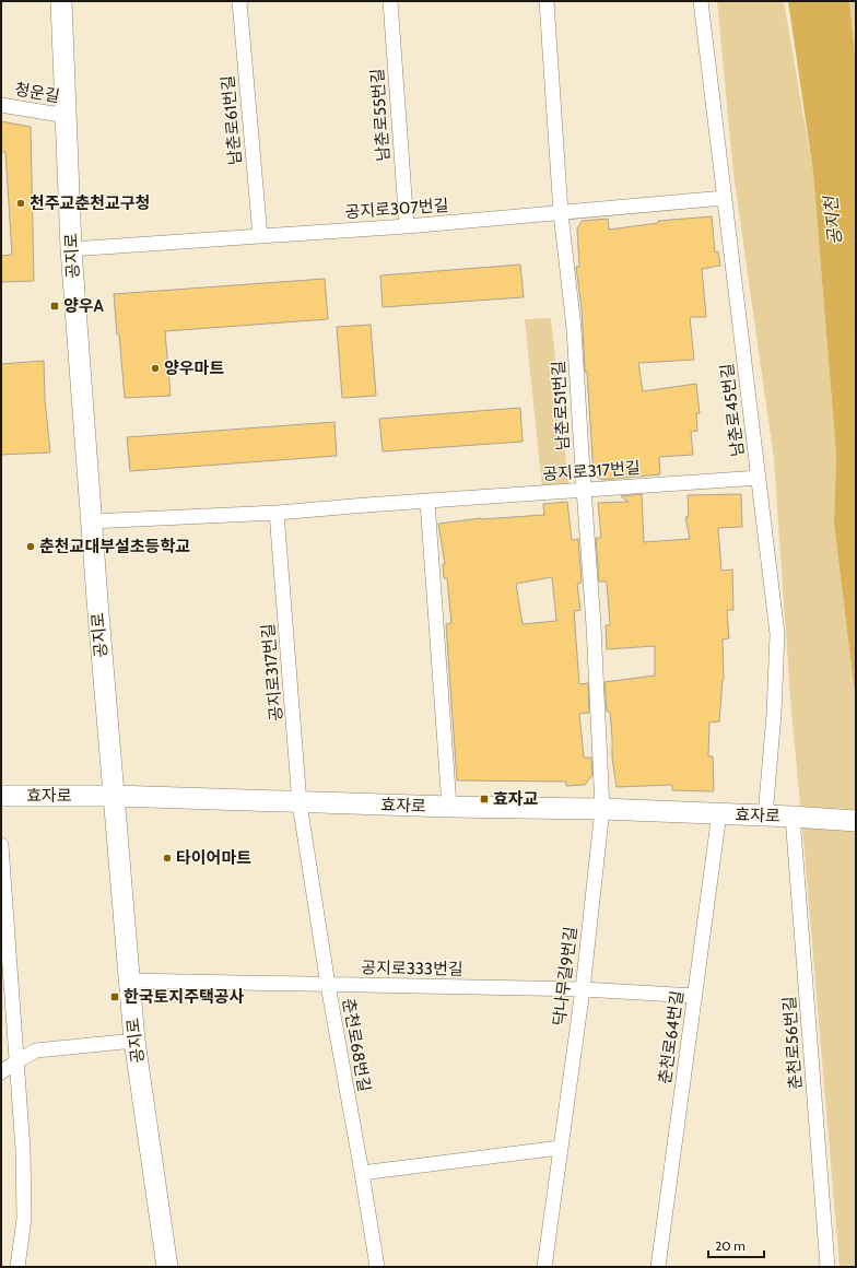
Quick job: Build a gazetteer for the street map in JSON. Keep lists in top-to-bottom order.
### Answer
{
  "streets": {
    "street": [
      "청운길",
      "남춘로55번길",
      "남춘로61번길",
      "공지로307번길",
      "공지로",
      "남춘로51번길",
      "남춘로45번길",
      "공지로317번길",
      "효자로",
      "공지로333번길",
      "닥나무길9번길",
      "춘천로64번길",
      "춘천로56번길",
      "춘천로68번길"
    ]
  },
  "crossings": [
    ["청운길", "공지로"],
    ["남춘로55번길", "공지로307번길"],
    ["남춘로61번길", "공지로307번길"],
    ["공지로307번길", "공지로"],
    ["공지로307번길", "남춘로51번길"],
    ["공지로307번길", "남춘로45번길"],
    ["공지로", "공지로317번길"],
    ["공지로", "효자로"],
    ["공지로", "공지로333번길"],
    ["남춘로51번길", "공지로317번길"],
    ["남춘로51번길", "효자로"],
    ["남춘로51번길", "닥나무길9번길"],
    ["남춘로45번길", "공지로317번길"],
    ["남춘로45번길", "효자로"],
    ["공지로317번길", "효자로"],
    ["공지로317번길", "춘천로68번길"],
    ["효자로", "닥나무길9번길"],
    ["효자로", "춘천로64번길"],
    ["효자로", "춘천로56번길"],
    ["효자로", "춘천로68번길"],
    ["공지로333번길", "닥나무길9번길"],
    ["공지로333번길", "춘천로64번길"],
    ["공지로333번길", "춘천로68번길"]
  ],
  "water": ["공지천"],
  "places": {
    "other": [
      "천주교춘천교구청",
      "양우마트",
      "춘천교대부설초등학교",
      "타이어마트"
    ],
    "transit": ["양우A", "효자교", "한국토지주택공사"]
  },
  "scale_bar": "20 m"
}
